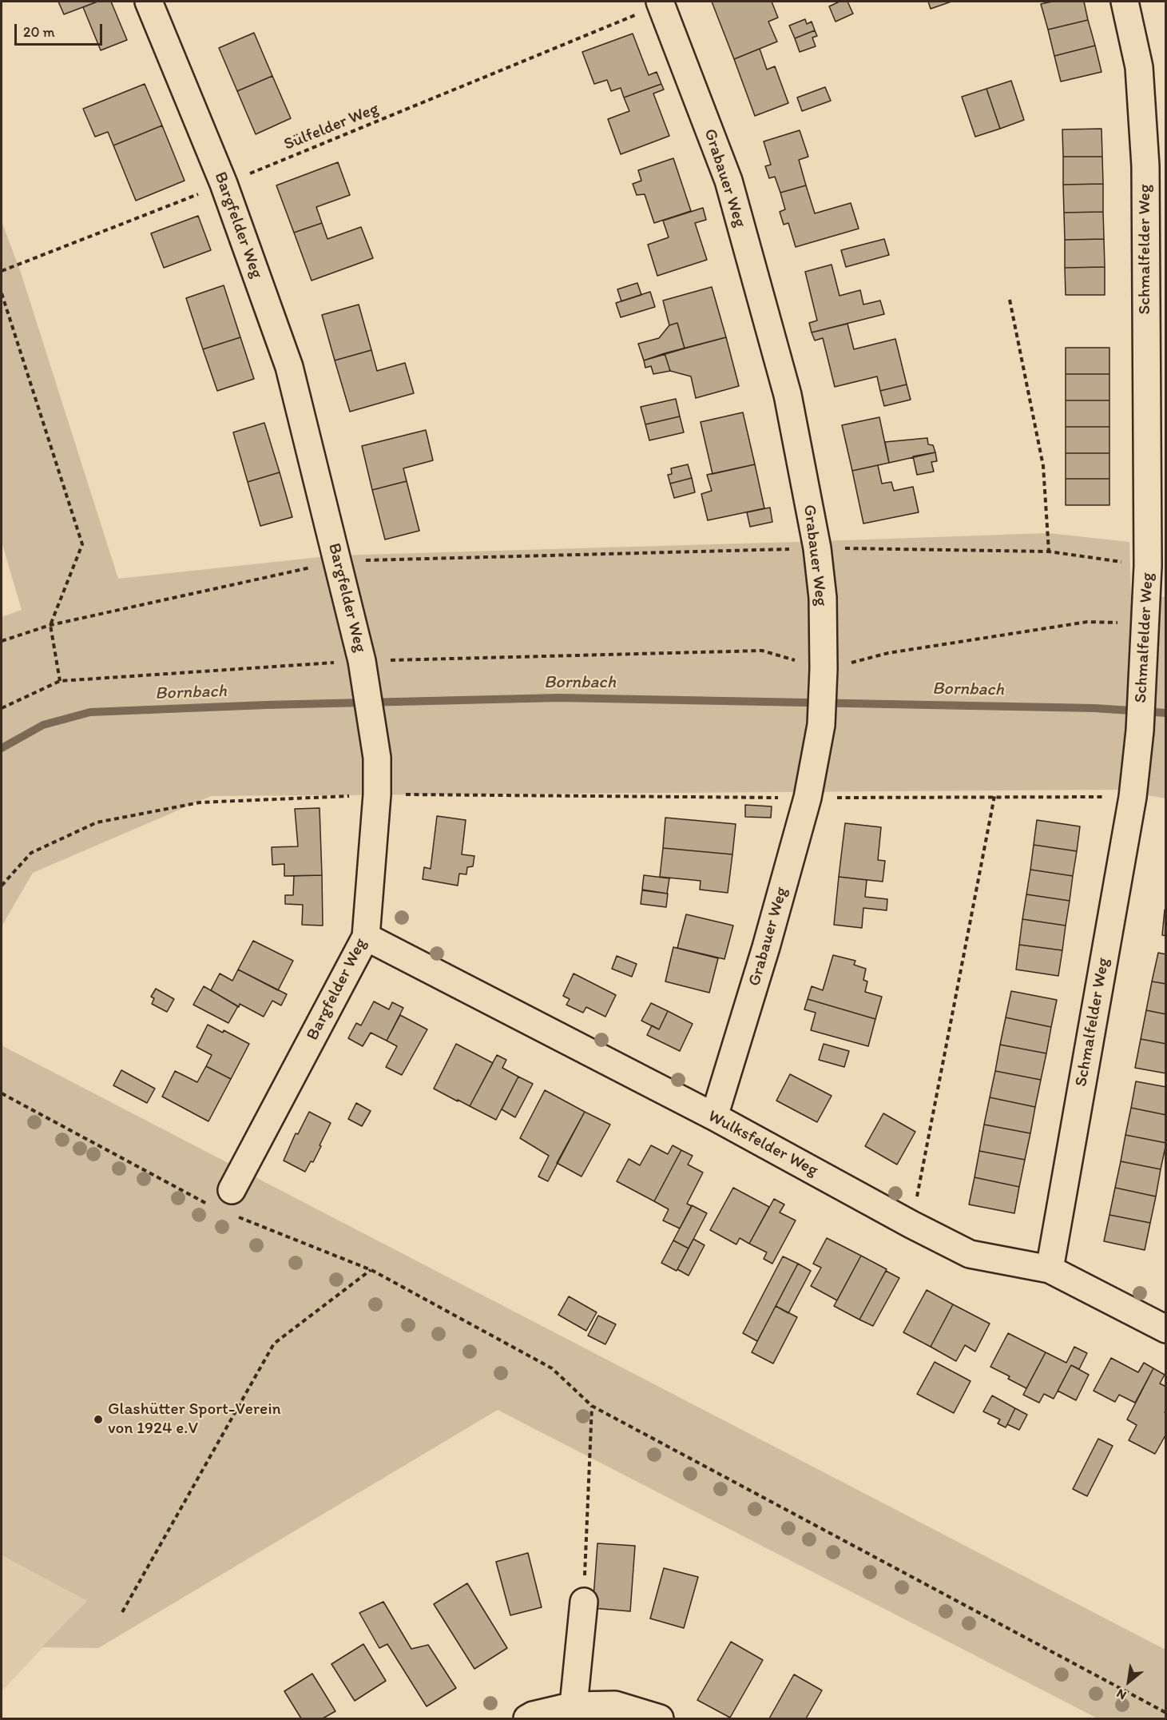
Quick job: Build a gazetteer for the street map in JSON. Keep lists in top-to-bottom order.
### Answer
{
  "streets": {
    "street": [
      "Grabauer Weg",
      "Bargfelder Weg",
      "Schmalfelder Weg",
      "Wulksfelder Weg"
    ],
    "path": ["Sülfelder Weg"]
  },
  "crossings": [
    ["Sülfelder Weg", "Grabauer Weg"],
    ["Sülfelder Weg", "Bargfelder Weg"],
    ["Grabauer Weg", "Wulksfelder Weg"],
    ["Bargfelder Weg", "Wulksfelder Weg"],
    ["Schmalfelder Weg", "Wulksfelder Weg"]
  ],
  "water": ["Bornbach"],
  "places": ["Glashütter Sport-Verein von 1924 e.V"],
  "scale_bar": "20 m",
  "north": "bottom left"
}
